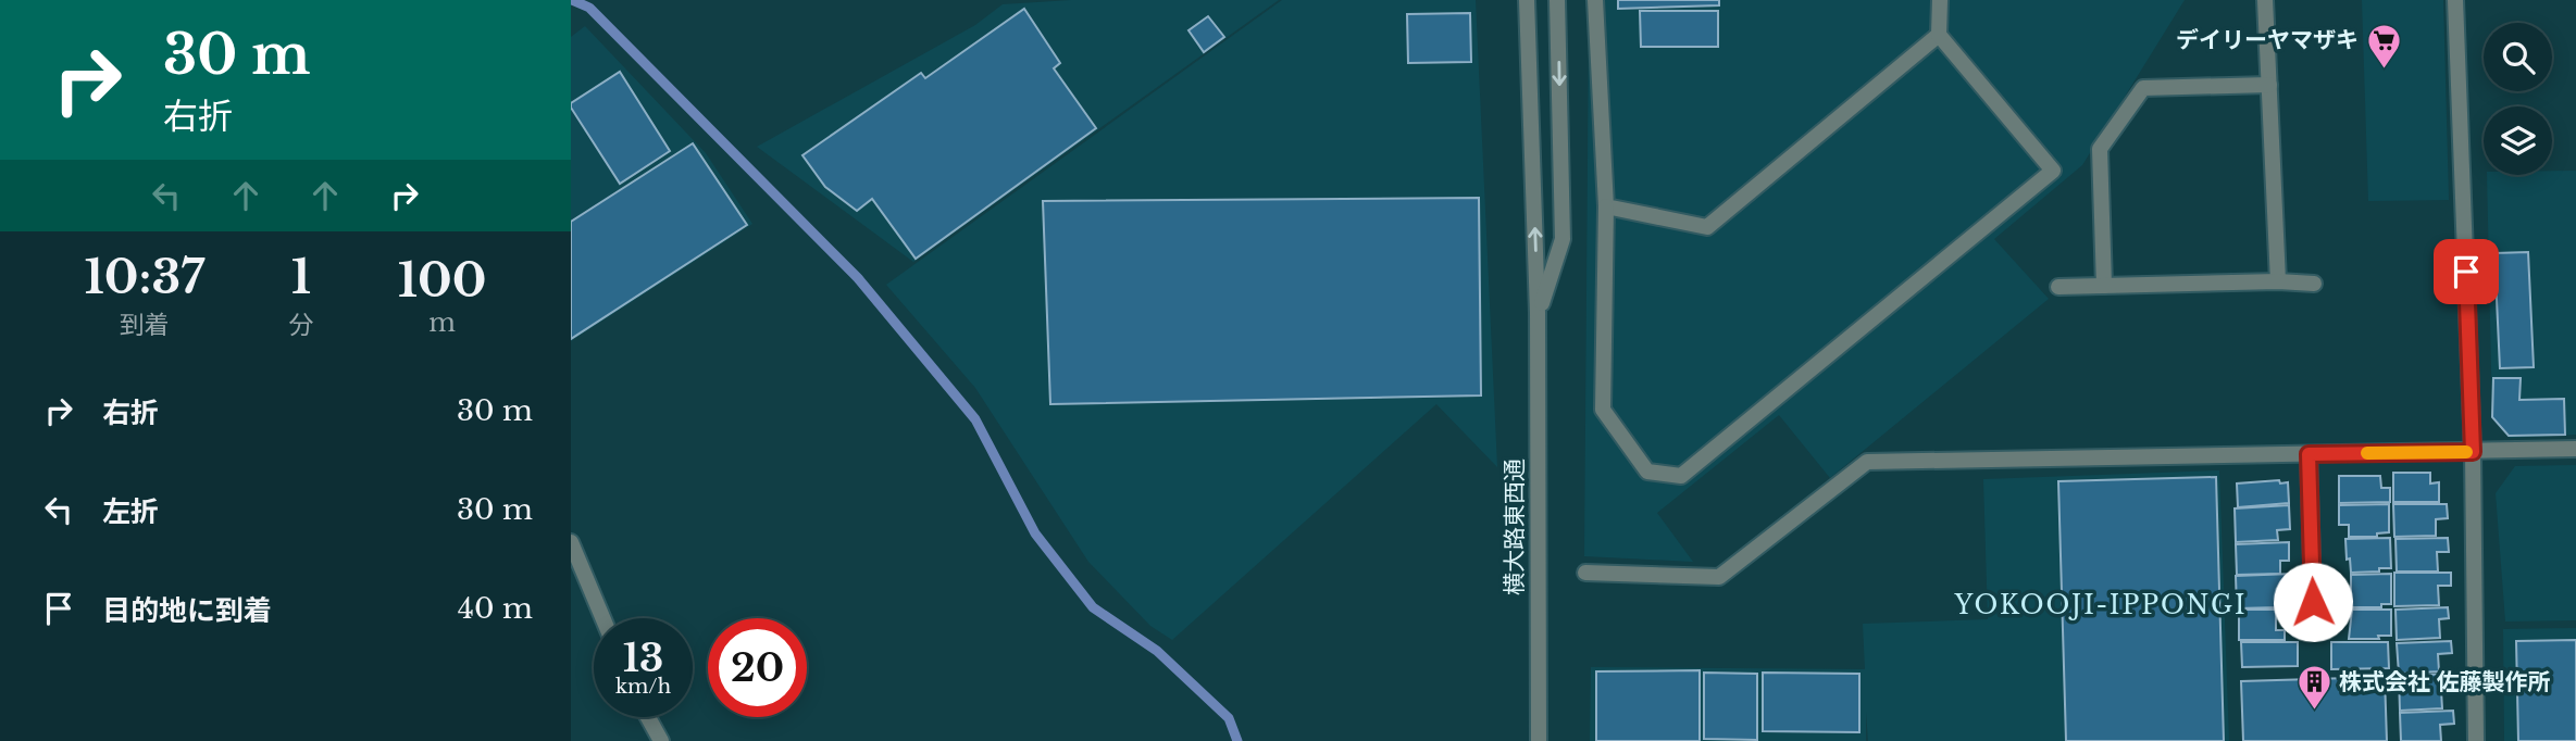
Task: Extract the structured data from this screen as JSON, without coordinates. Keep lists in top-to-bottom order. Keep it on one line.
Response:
{"streets":{"street":["横大路東西通"]},"districts":["YOKOOJI-IPPONGI"],"places":{"supermarket":["デイリーヤマザキ"],"building":["株式会社 佐藤製作所"]},"page":{"turn":["30 m","右折"],"eta":["10:37","到着","1","分","100","m"],"list":[{"name":"右折","value":"30 m"},{"name":"左折","value":"30 m"},{"name":"目的地に到着","value":"40 m"}],"speed":"13 km/h","limit":"20"}}
